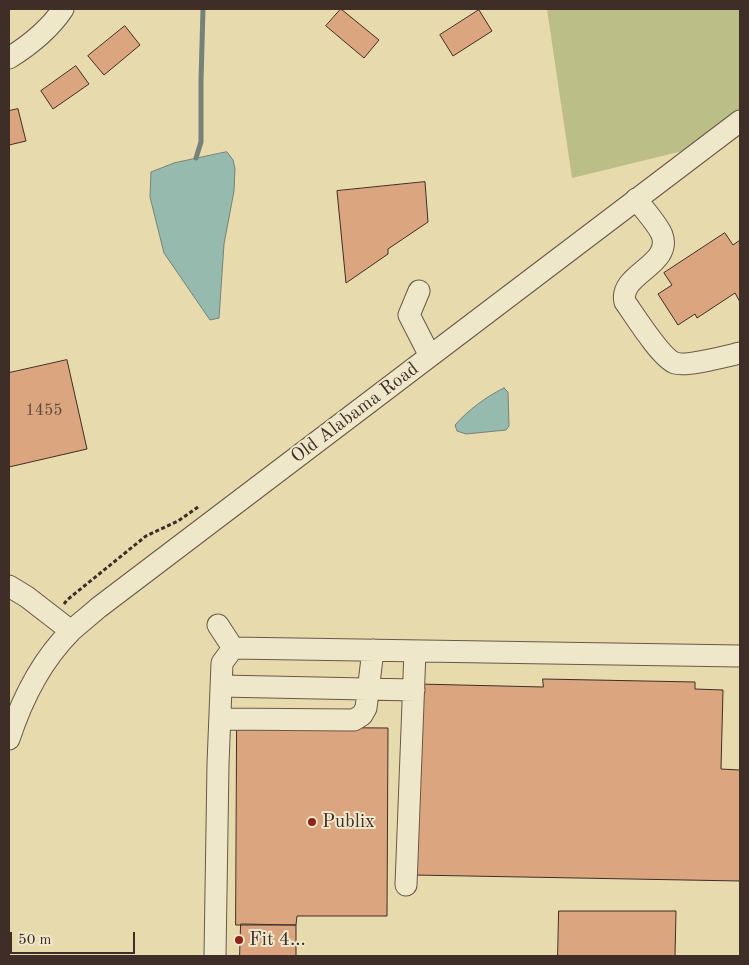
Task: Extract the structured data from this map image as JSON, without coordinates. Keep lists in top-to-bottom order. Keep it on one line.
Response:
{"streets":{"street":["Old Alabama Road"]},"places":["Publix","Fit 4..."],"house_numbers":["1455"],"scale_bar":"50 m"}
